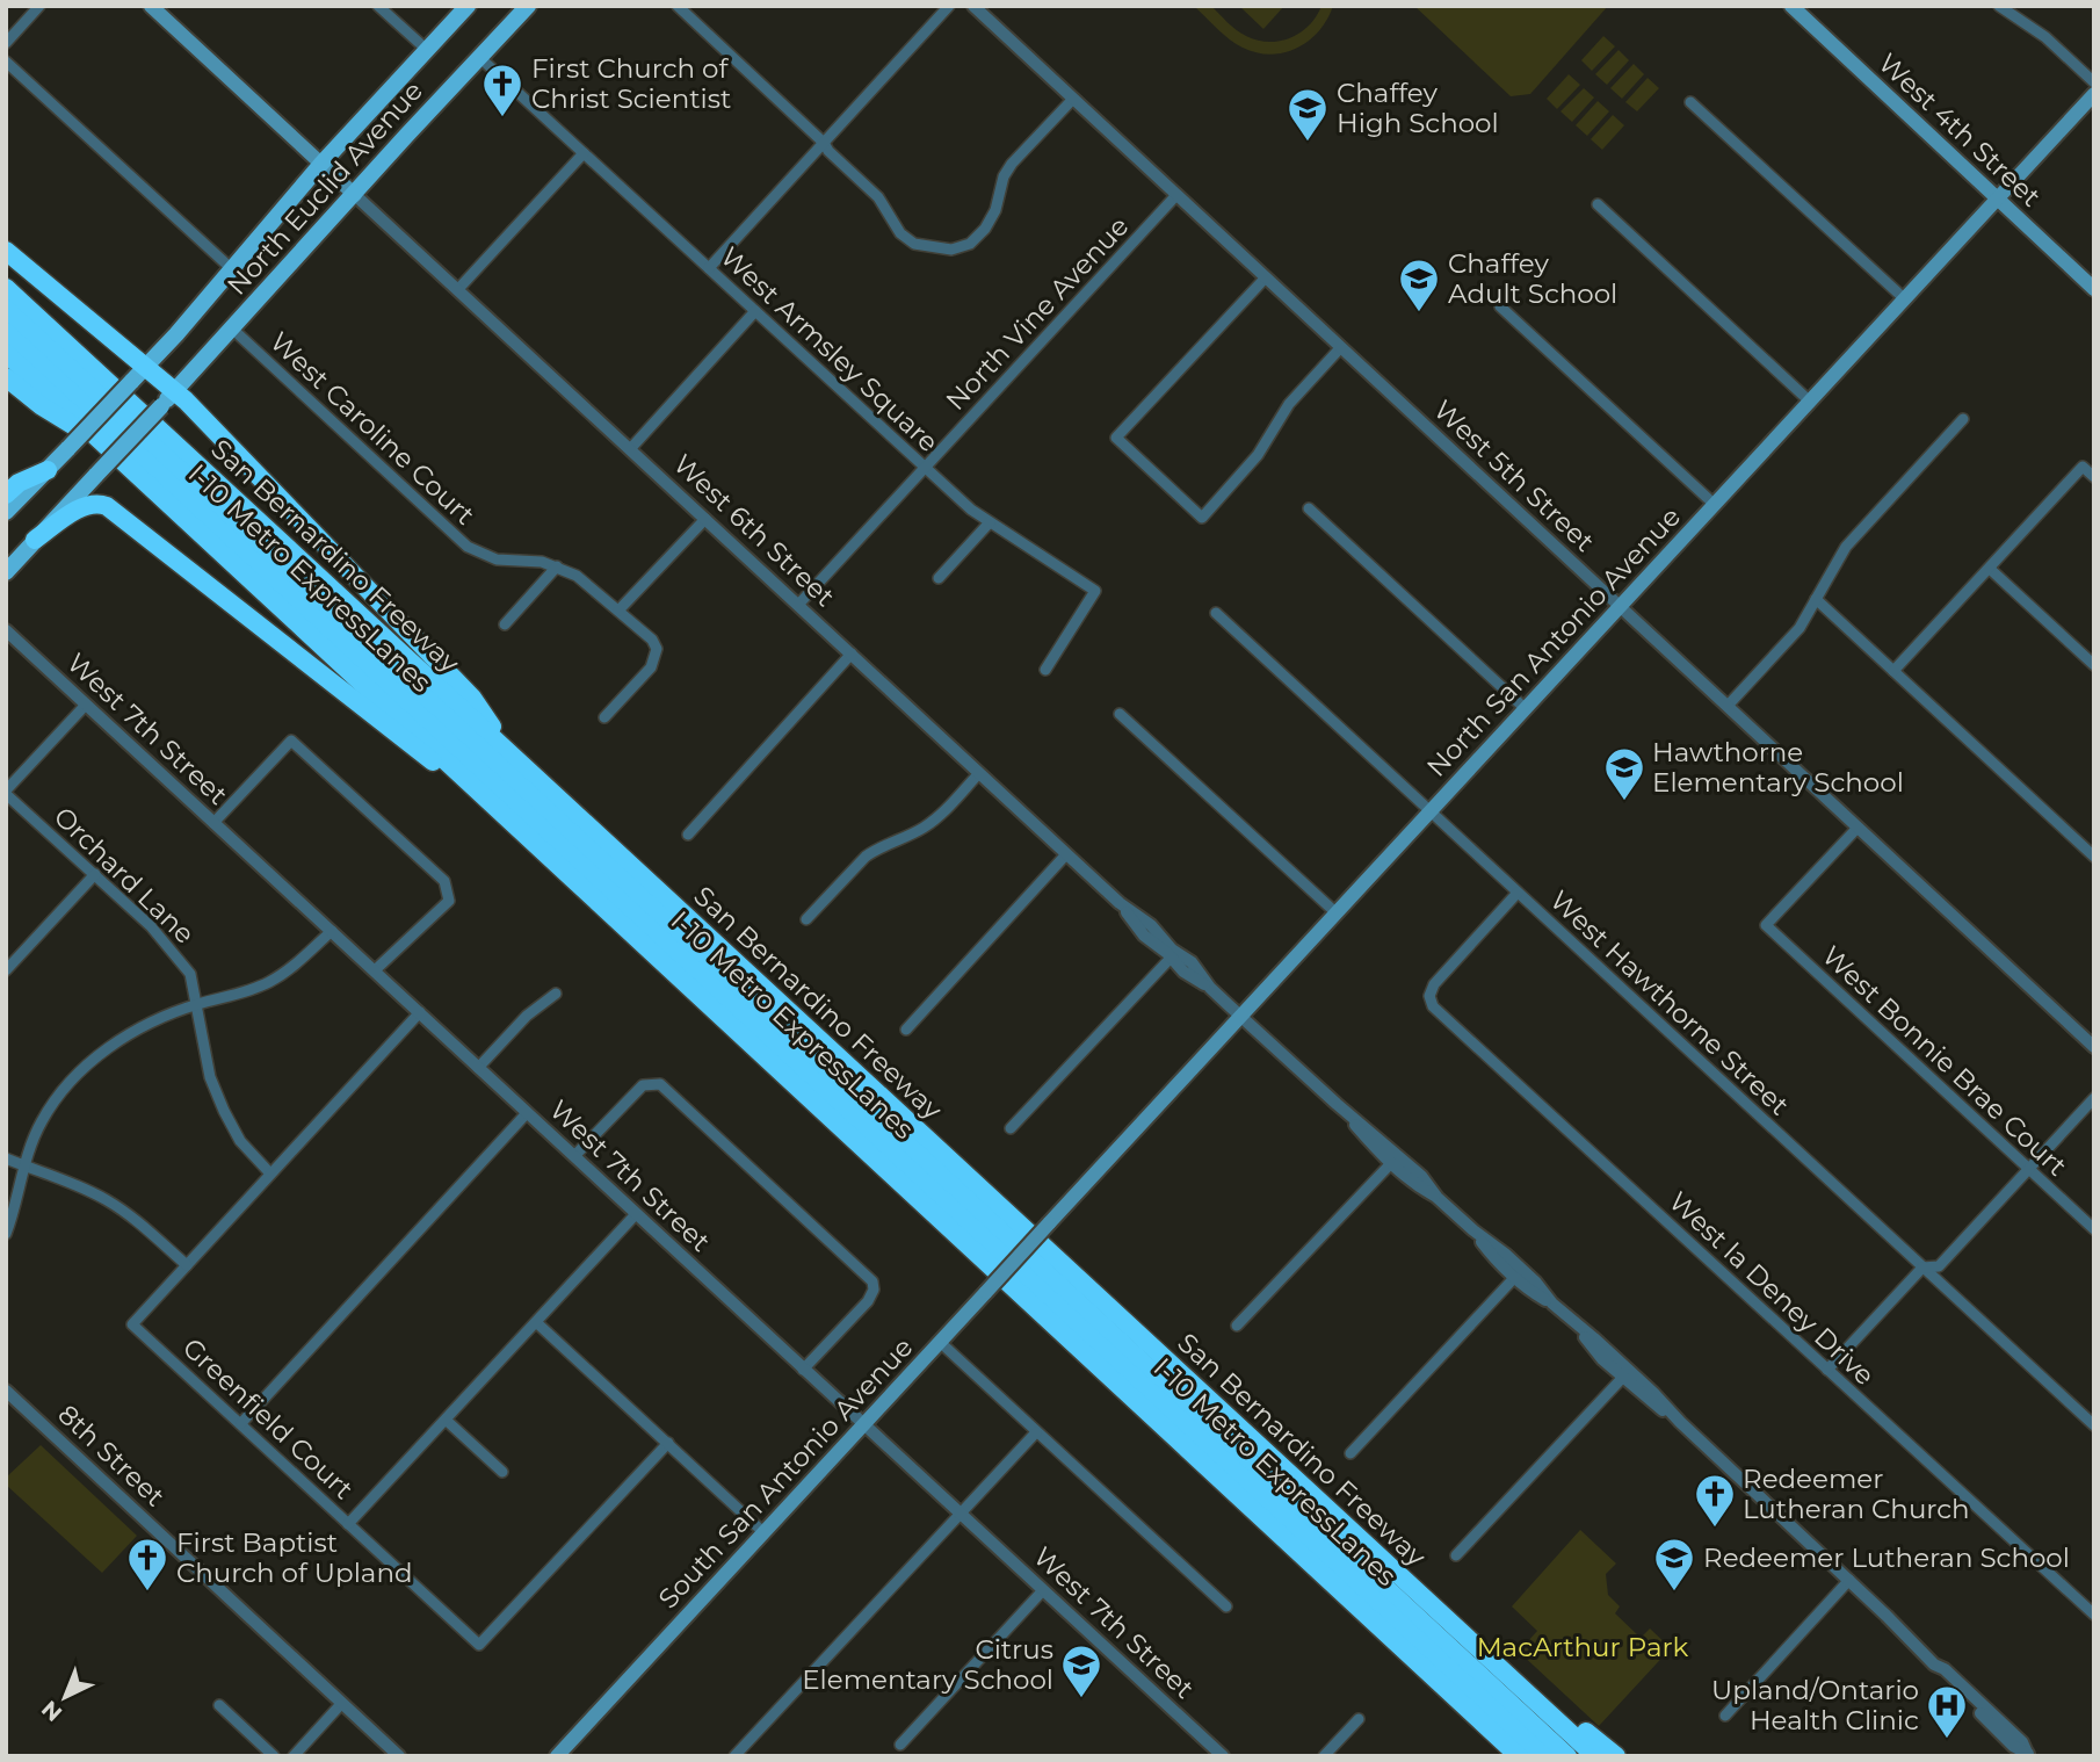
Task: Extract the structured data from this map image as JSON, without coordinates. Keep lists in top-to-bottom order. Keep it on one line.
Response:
{"streets":{"highway":["San Bernardino Freeway","I-10 Metro ExpressLanes"],"main road":["West 4th Street","North Euclid Avenue","North San Antonio Avenue","South San Antonio Avenue"],"street":["North Vine Avenue","West Armsley Square","West Caroline Court","West 5th Street","West 6th Street","West 7th Street","Orchard Lane","West Hawthorne Street","West Bonnie Brae Court","West la Deney Drive","Greenfield Court","8th Street"]},"crossings":[["West 4th Street","North San Antonio Avenue"],["North Euclid Avenue","West Armsley Square"],["North Euclid Avenue","West Caroline Court"],["North Euclid Avenue","West 6th Street"],["North Vine Avenue","West Armsley Square"],["North Vine Avenue","West 5th Street"],["North Vine Avenue","West 6th Street"],["West 5th Street","North San Antonio Avenue"],["West 5th Street","West Bonnie Brae Court"],["West 6th Street","North San Antonio Avenue"],["North San Antonio Avenue","West Hawthorne Street"],["North San Antonio Avenue","South San Antonio Avenue"],["West 7th Street","South San Antonio Avenue"],["West Hawthorne Street","West la Deney Drive"]],"parks":["MacArthur Park"],"places":{"church":["First Church of Christ Scientist","Redeemer Lutheran Church","First Baptist Church of Upland"],"school or university":["Chaffey High School","Chaffey Adult School","Hawthorne Elementary School","Redeemer Lutheran School","Citrus Elementary School"],"hospital":["Upland/Ontario Health Clinic"]},"north":"bottom left"}
